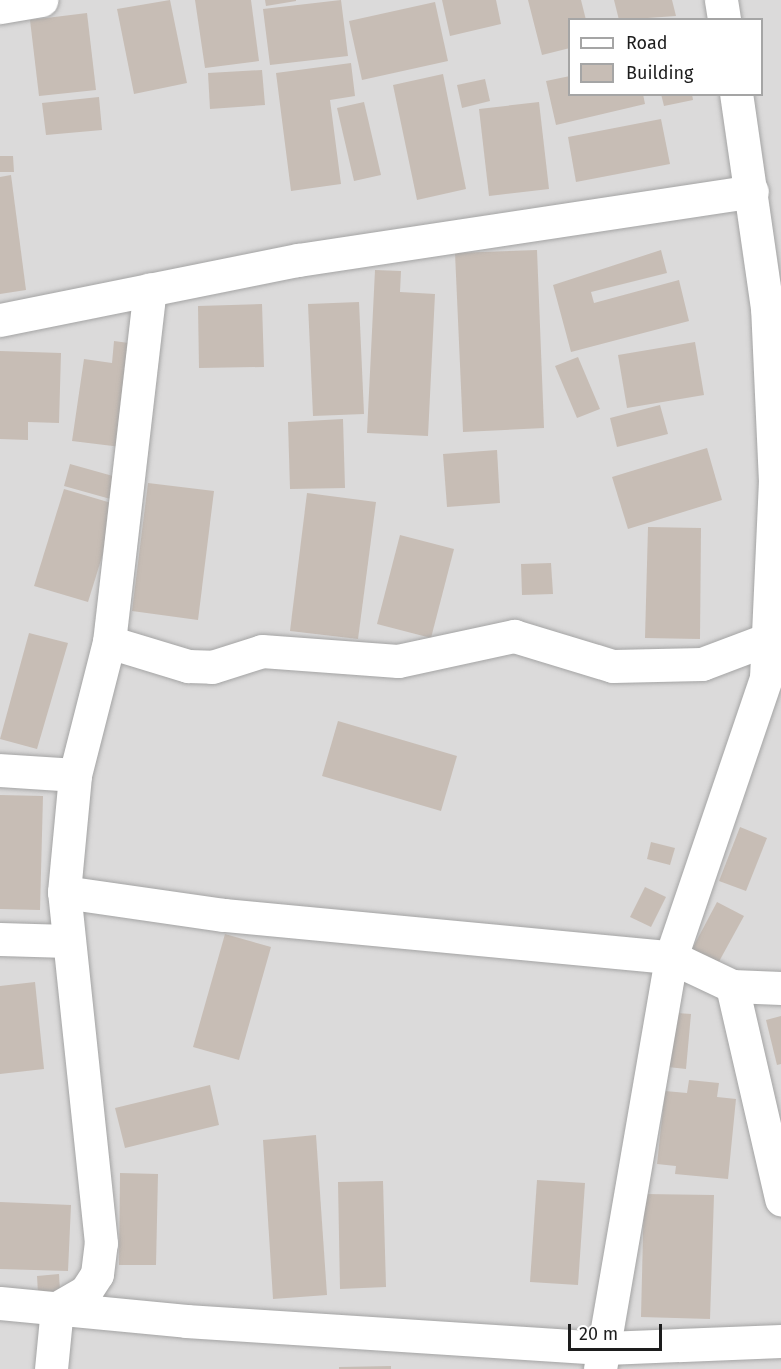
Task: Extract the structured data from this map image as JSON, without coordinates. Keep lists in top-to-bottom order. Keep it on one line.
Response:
{"legend":["Road","Building"],"scale_bar":"20 m"}
